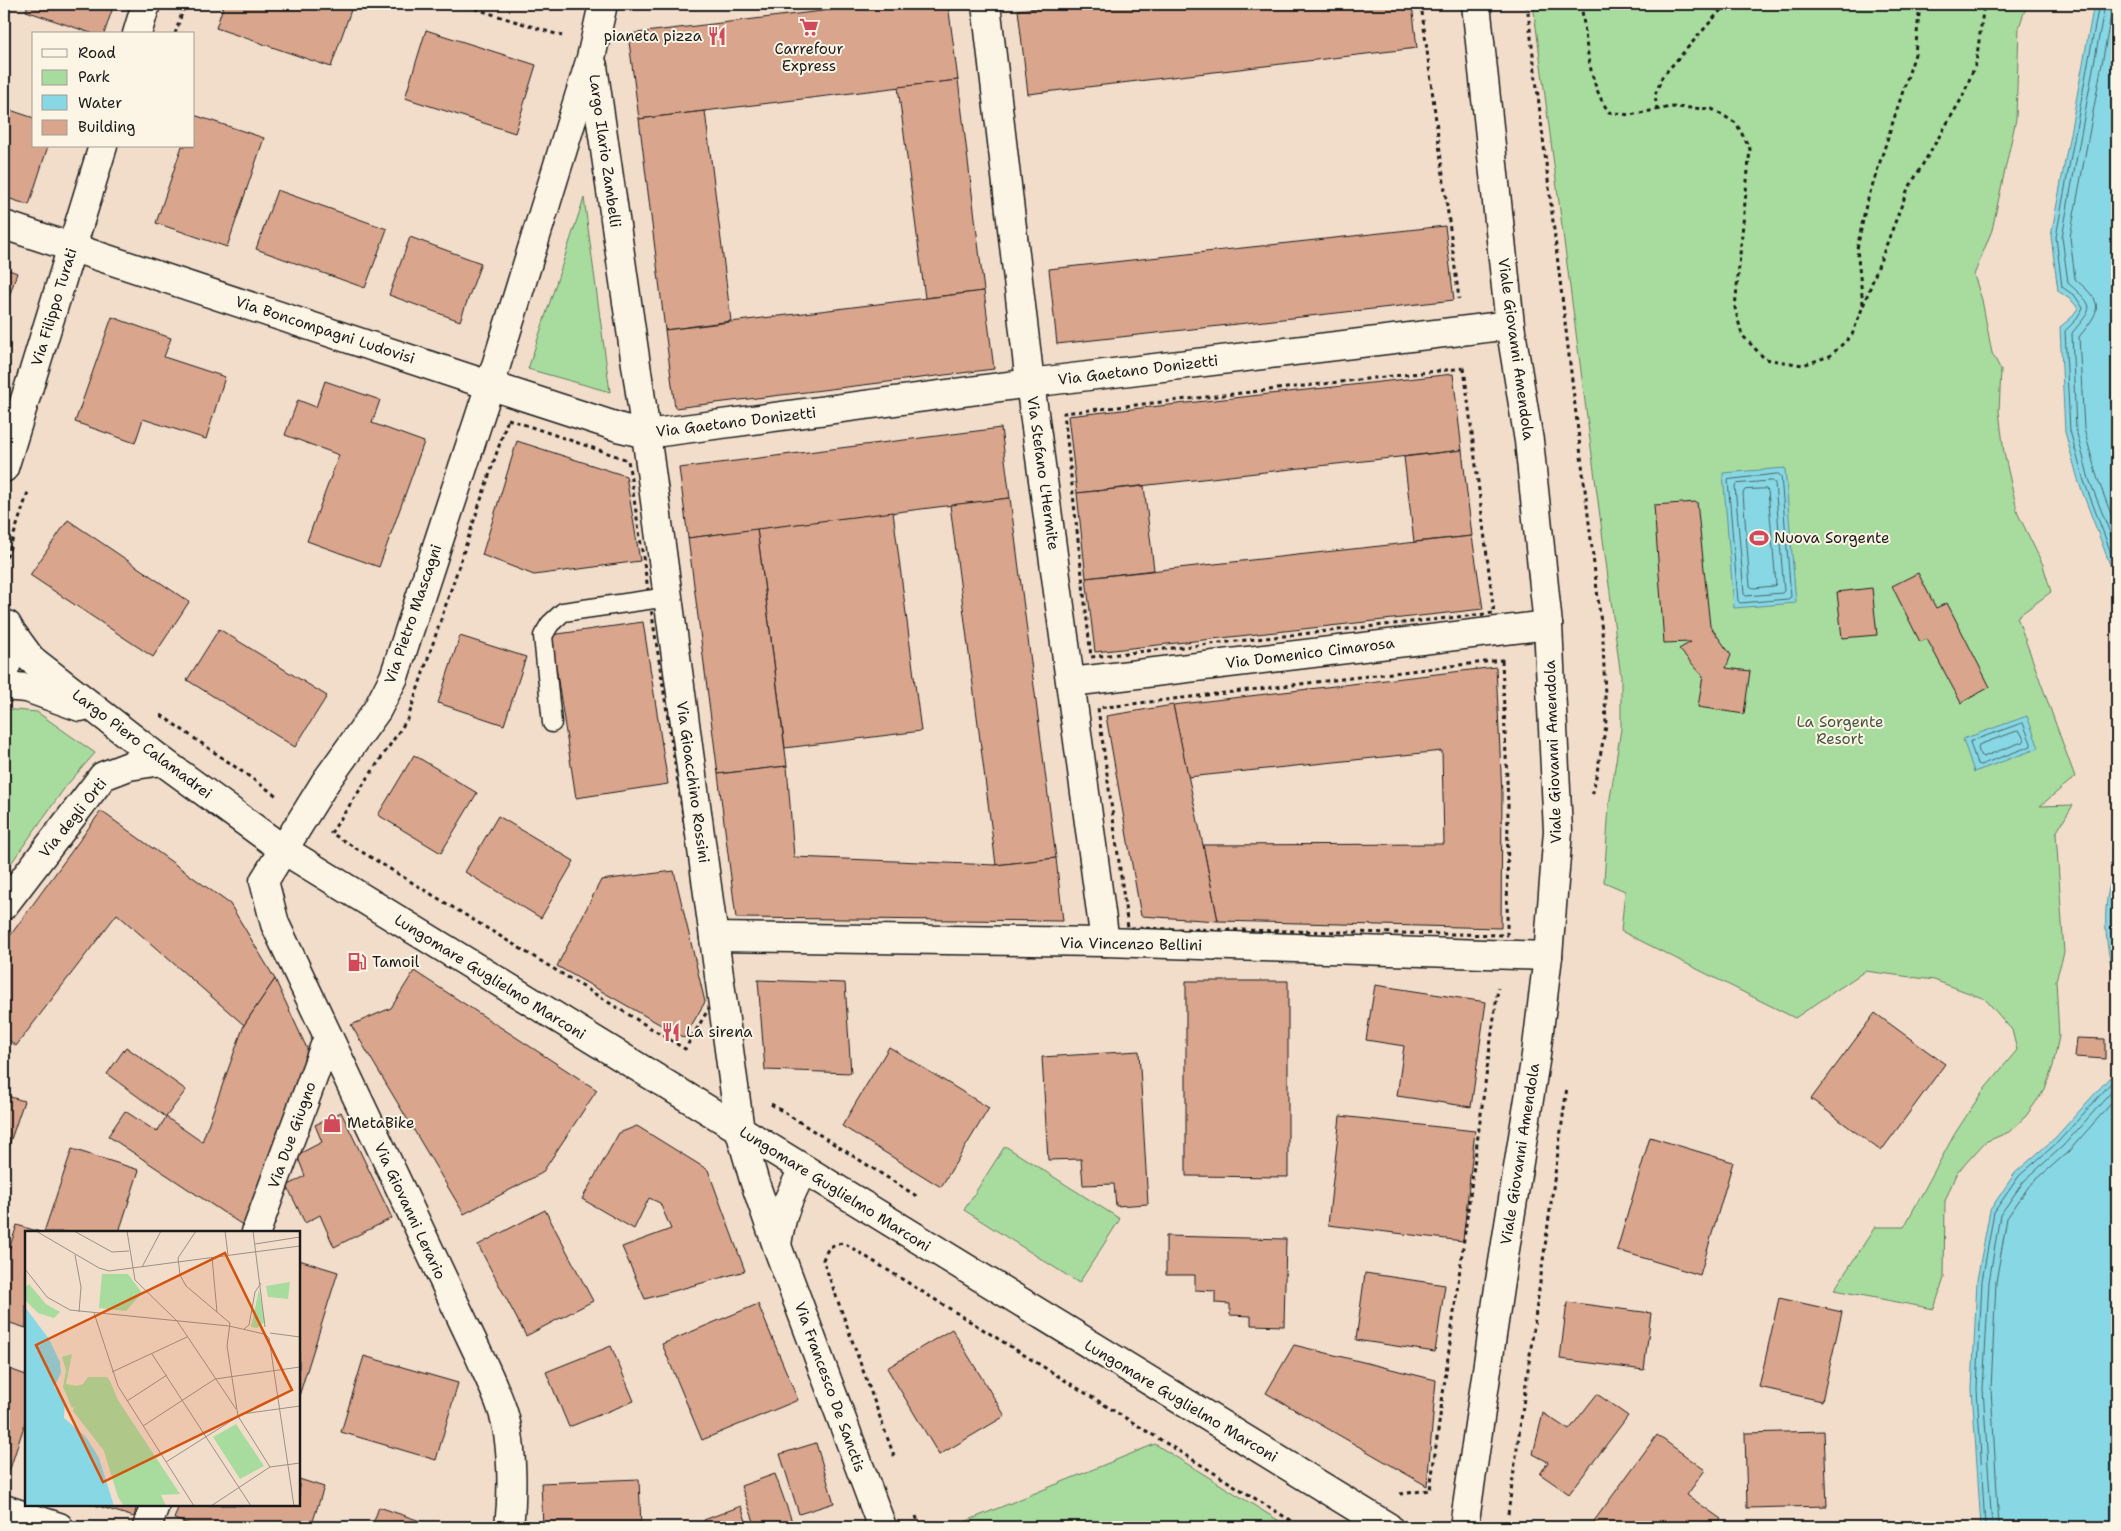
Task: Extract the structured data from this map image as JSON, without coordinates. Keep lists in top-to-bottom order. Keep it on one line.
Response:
{"streets":{"street":["Largo Ilario Zambelli","Via Filippo Turati","Via Boncompagni Ludovisi","Viale Giovanni Amendola","Via Gaetano Donizetti","Via Stefano L'Hermite","Via Pietro Mascagni","Via Domenico Cimarosa","Largo Piero Calamadrei","Via Gioacchino Rossini","Via degli Orti","Via Vincenzo Bellini","Lungomare Guglielmo Marconi","Via Due Giugno","Via Giovanni Lerario","Via Francesco De Sanctis"]},"crossings":[["Largo Ilario Zambelli","Via Boncompagni Ludovisi"],["Largo Ilario Zambelli","Via Gaetano Donizetti"],["Largo Ilario Zambelli","Via Pietro Mascagni"],["Largo Ilario Zambelli","Via Gioacchino Rossini"],["Via Filippo Turati","Via Boncompagni Ludovisi"],["Via Boncompagni Ludovisi","Via Gaetano Donizetti"],["Via Boncompagni Ludovisi","Via Pietro Mascagni"],["Via Boncompagni Ludovisi","Via Gioacchino Rossini"],["Viale Giovanni Amendola","Via Gaetano Donizetti"],["Viale Giovanni Amendola","Via Domenico Cimarosa"],["Viale Giovanni Amendola","Via Vincenzo Bellini"],["Via Gaetano Donizetti","Via Stefano L'Hermite"],["Via Gaetano Donizetti","Via Gioacchino Rossini"],["Via Stefano L'Hermite","Via Domenico Cimarosa"],["Via Stefano L'Hermite","Via Vincenzo Bellini"],["Via Pietro Mascagni","Largo Piero Calamadrei"],["Via Pietro Mascagni","Lungomare Guglielmo Marconi"],["Via Pietro Mascagni","Via Giovanni Lerario"],["Largo Piero Calamadrei","Via degli Orti"],["Largo Piero Calamadrei","Lungomare Guglielmo Marconi"],["Largo Piero Calamadrei","Via Giovanni Lerario"],["Via Gioacchino Rossini","Via Vincenzo Bellini"],["Via Gioacchino Rossini","Lungomare Guglielmo Marconi"],["Via Gioacchino Rossini","Via Francesco De Sanctis"],["Lungomare Guglielmo Marconi","Via Giovanni Lerario"],["Lungomare Guglielmo Marconi","Via Francesco De Sanctis"],["Via Due Giugno","Via Giovanni Lerario"]],"parks":["La Sorgente Resort"],"places":{"supermarket":["Carrefour Express"],"restaurant":["pianeta pizza","La sirena"],"sports":["Nuova Sorgente"],"fuel station":["Tamoil"],"shop":["MetaBike"]},"legend":["Road","Park","Water","Building"]}
